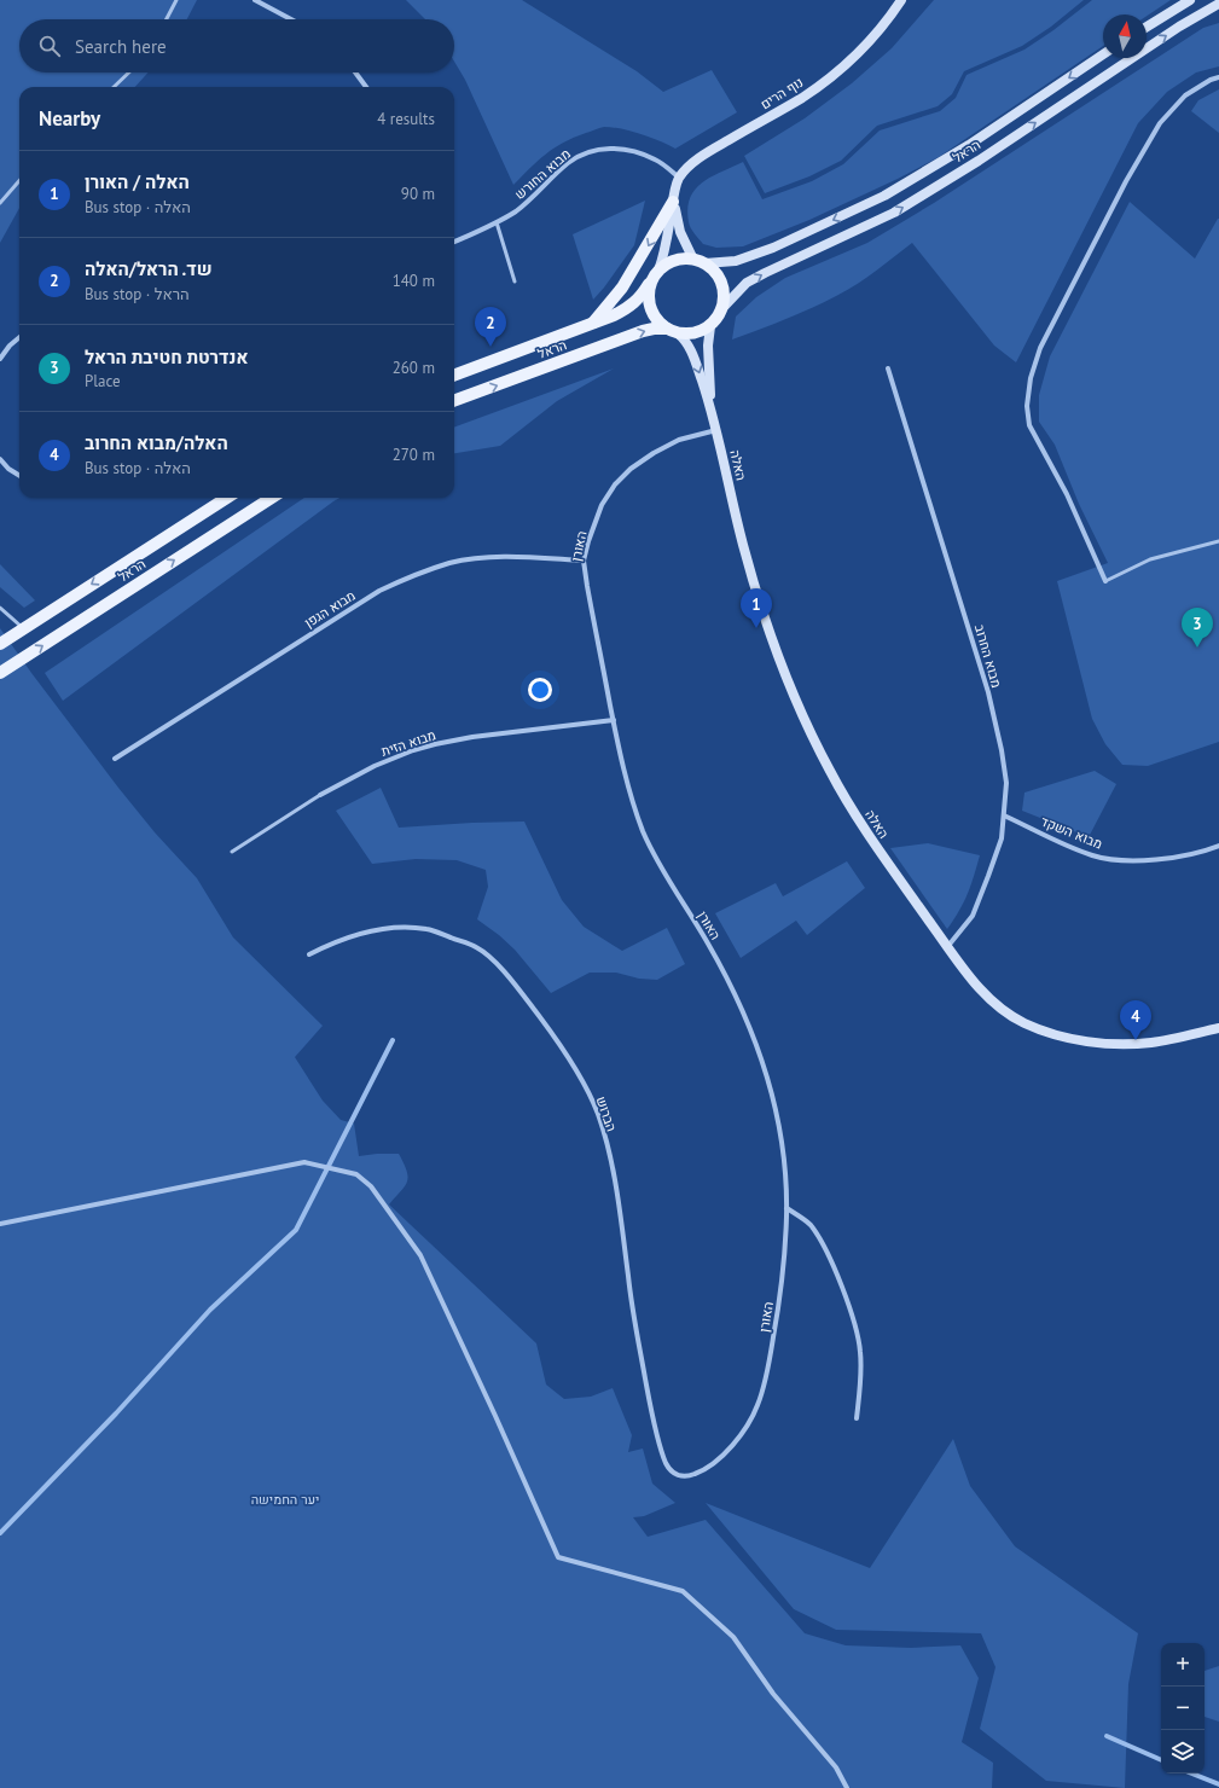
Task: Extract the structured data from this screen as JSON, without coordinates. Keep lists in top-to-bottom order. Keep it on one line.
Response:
{"streets":{"main road":["הראל"],"street":["נוף הרים","מבוא החורש","האלה","האורן","מבוא הגפן","מבוא החרוב","מבוא הזית","מבוא השקד","הברוש"]},"crossings":[["נוף הרים","הראל"],["נוף הרים","מבוא החורש"],["נוף הרים","האלה"],["הראל","האלה"],["האלה","האורן"],["האלה","מבוא החרוב"],["האורן","מבוא הגפן"],["האורן","מבוא הזית"],["האורן","הברוש"],["מבוא החרוב","מבוא השקד"]],"parks":["יער החמישה"],"north":"top","page":{"search":"Search here","heading":["Nearby","4 results"],"list":[{"mark":"1","name":"האלה / האורן","note":"Bus stop · האלה","value":"90 m"},{"mark":"2","name":"שד. הראל/האלה","note":"Bus stop · הראל","value":"140 m"},{"mark":"3","name":"אנדרטת חטיבת הראל","note":"Place","value":"260 m"},{"mark":"4","name":"האלה/מבוא החרוב","note":"Bus stop · האלה","value":"270 m"}],"pins":["2","1","3","4"],"map_buttons":["+","−"]}}
